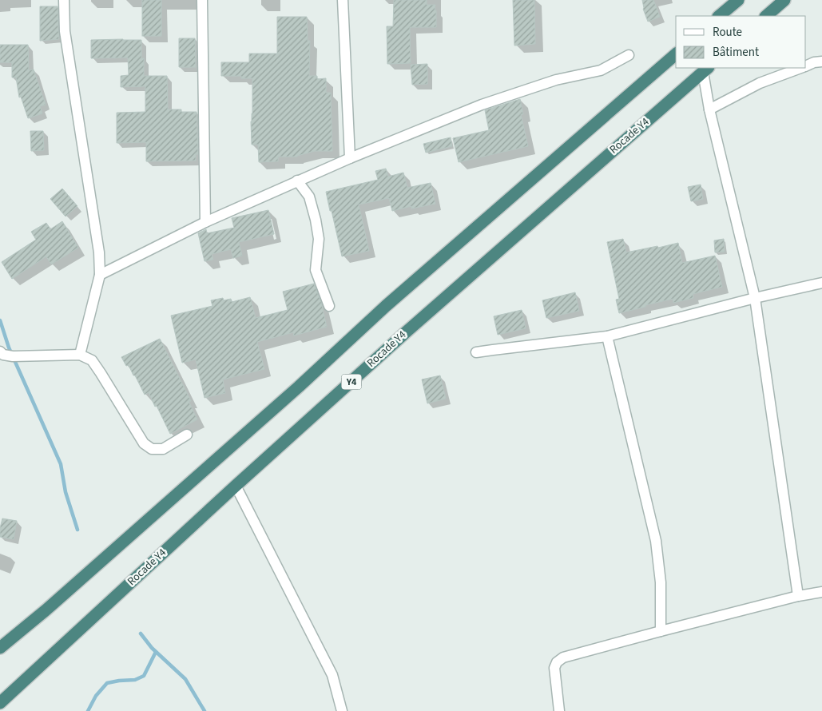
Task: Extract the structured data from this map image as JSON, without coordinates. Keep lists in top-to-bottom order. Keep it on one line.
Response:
{"streets":{"highway":["Rocade Y4","Y4"]},"legend":["Route","Bâtiment"]}
